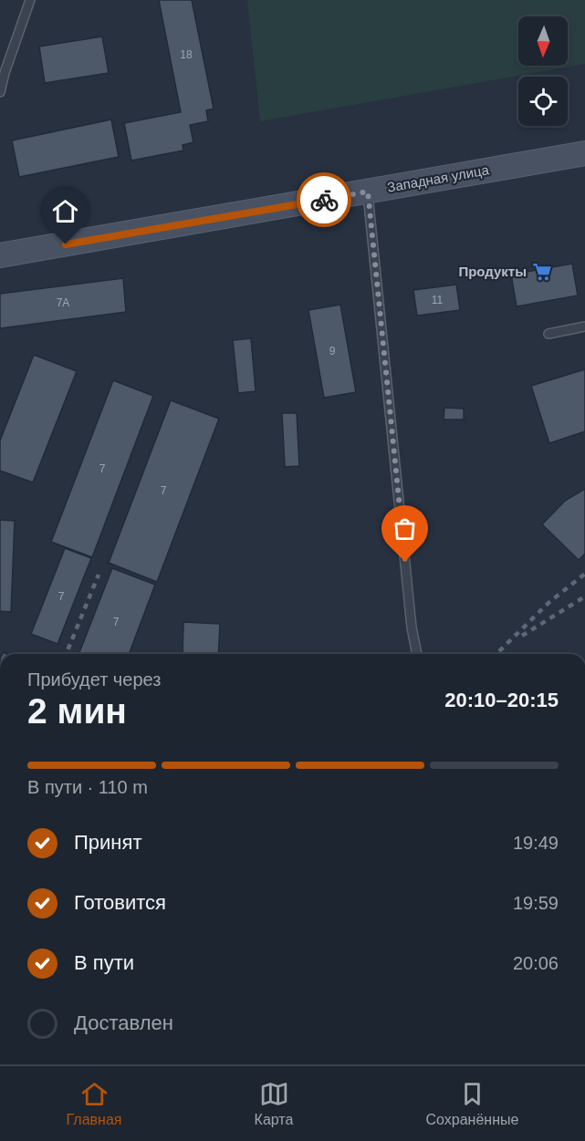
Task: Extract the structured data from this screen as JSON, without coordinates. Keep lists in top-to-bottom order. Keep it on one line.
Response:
{"streets":{"main road":["Западная улица"]},"places":{"supermarket":["Продукты"]},"house_numbers":["18","11","7А","9","7","7","7","7"],"north":"bottom","page":{"heading":["2 мин","Прибудет через","20:10–20:15"],"bar":"В пути · 110 m","list":[["Принят","19:49"],["Готовится","19:59"],["В пути","20:06"],"Доставлен"],"tabs":["Главная","Карта","Сохранённые"]}}
